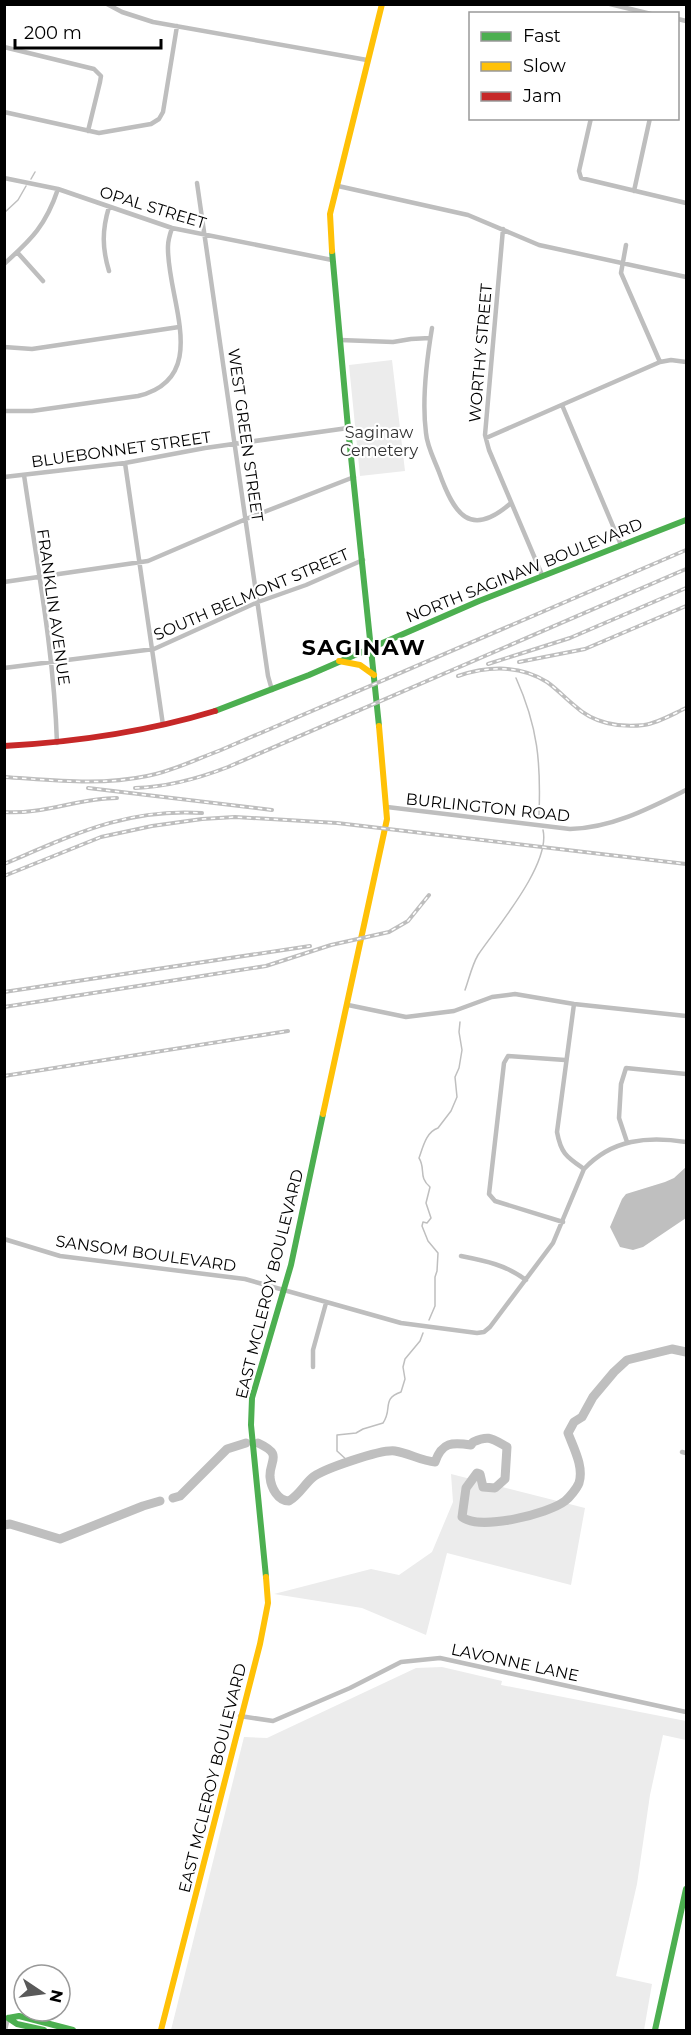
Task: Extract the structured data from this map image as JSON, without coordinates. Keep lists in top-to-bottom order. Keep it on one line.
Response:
{"streets":{"main road":["NORTH SAGINAW BOULEVARD","EAST MCLEROY BOULEVARD"],"street":["OPAL STREET","WORTHY STREET","WEST GREEN STREET","BLUEBONNET STREET","SOUTH BELMONT STREET","FRANKLIN AVENUE","BURLINGTON ROAD","SANSOM BOULEVARD","LAVONNE LANE"]},"crossings":[["OPAL STREET","WEST GREEN STREET"],["OPAL STREET","EAST MCLEROY BOULEVARD"],["WORTHY STREET","NORTH SAGINAW BOULEVARD"],["WEST GREEN STREET","BLUEBONNET STREET"],["WEST GREEN STREET","NORTH SAGINAW BOULEVARD"],["WEST GREEN STREET","SOUTH BELMONT STREET"],["BLUEBONNET STREET","FRANKLIN AVENUE"],["BLUEBONNET STREET","EAST MCLEROY BOULEVARD"],["NORTH SAGINAW BOULEVARD","FRANKLIN AVENUE"],["NORTH SAGINAW BOULEVARD","EAST MCLEROY BOULEVARD"],["SOUTH BELMONT STREET","FRANKLIN AVENUE"],["SOUTH BELMONT STREET","EAST MCLEROY BOULEVARD"],["BURLINGTON ROAD","EAST MCLEROY BOULEVARD"],["SANSOM BOULEVARD","EAST MCLEROY BOULEVARD"],["EAST MCLEROY BOULEVARD","LAVONNE LANE"]],"districts":["SAGINAW"],"parks":["Saginaw Cemetery"],"legend":["Fast","Slow","Jam"],"scale_bar":"200 m","north":"right"}
